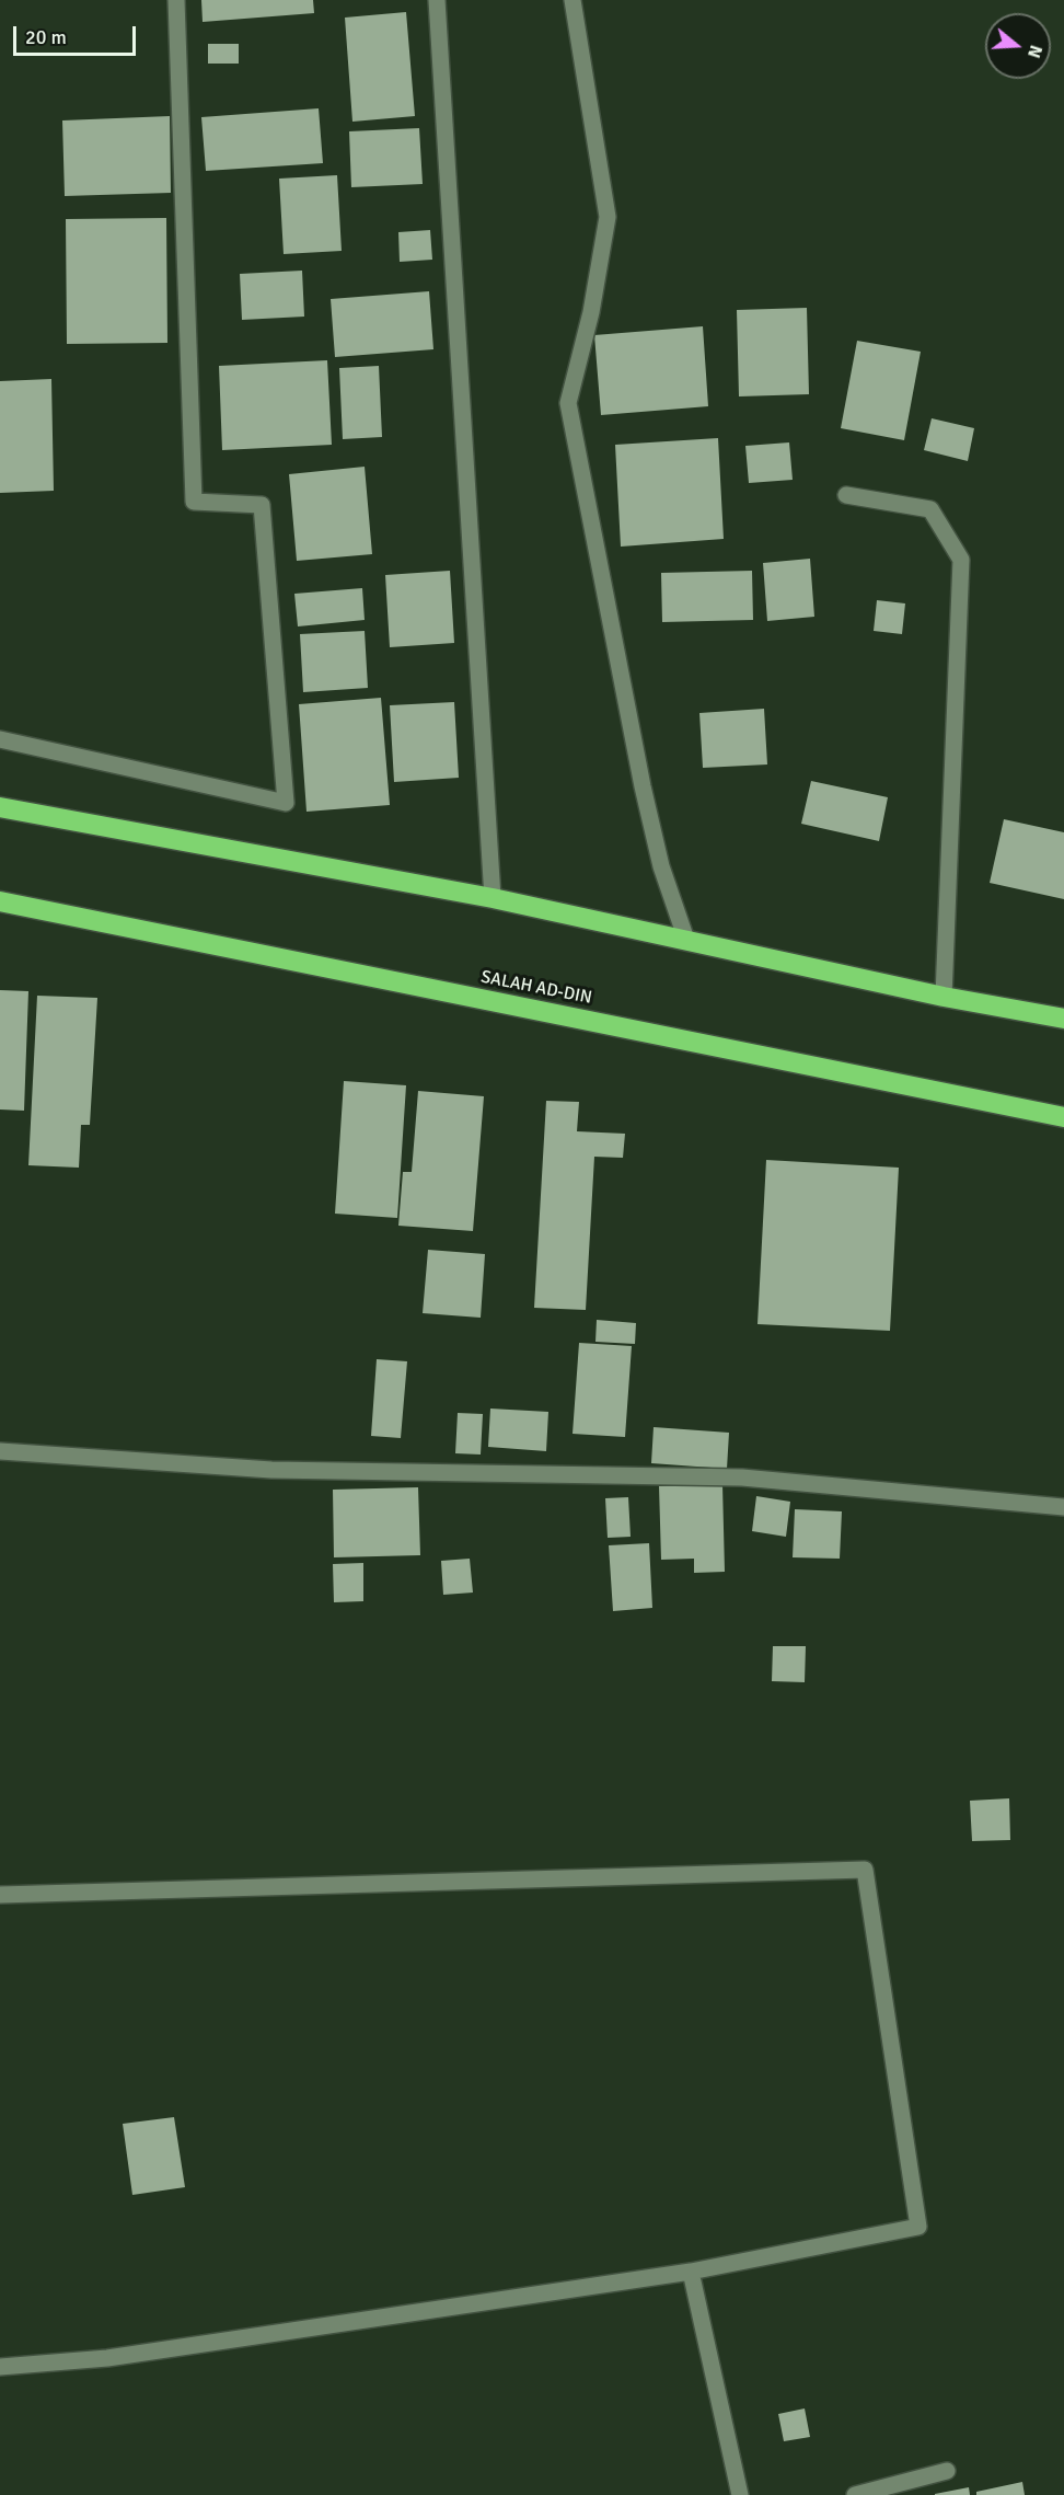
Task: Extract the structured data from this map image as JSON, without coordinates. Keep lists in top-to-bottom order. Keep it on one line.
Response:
{"streets":{"highway":["SALAH AD-DIN"]},"scale_bar":"20 m","north":"right"}
